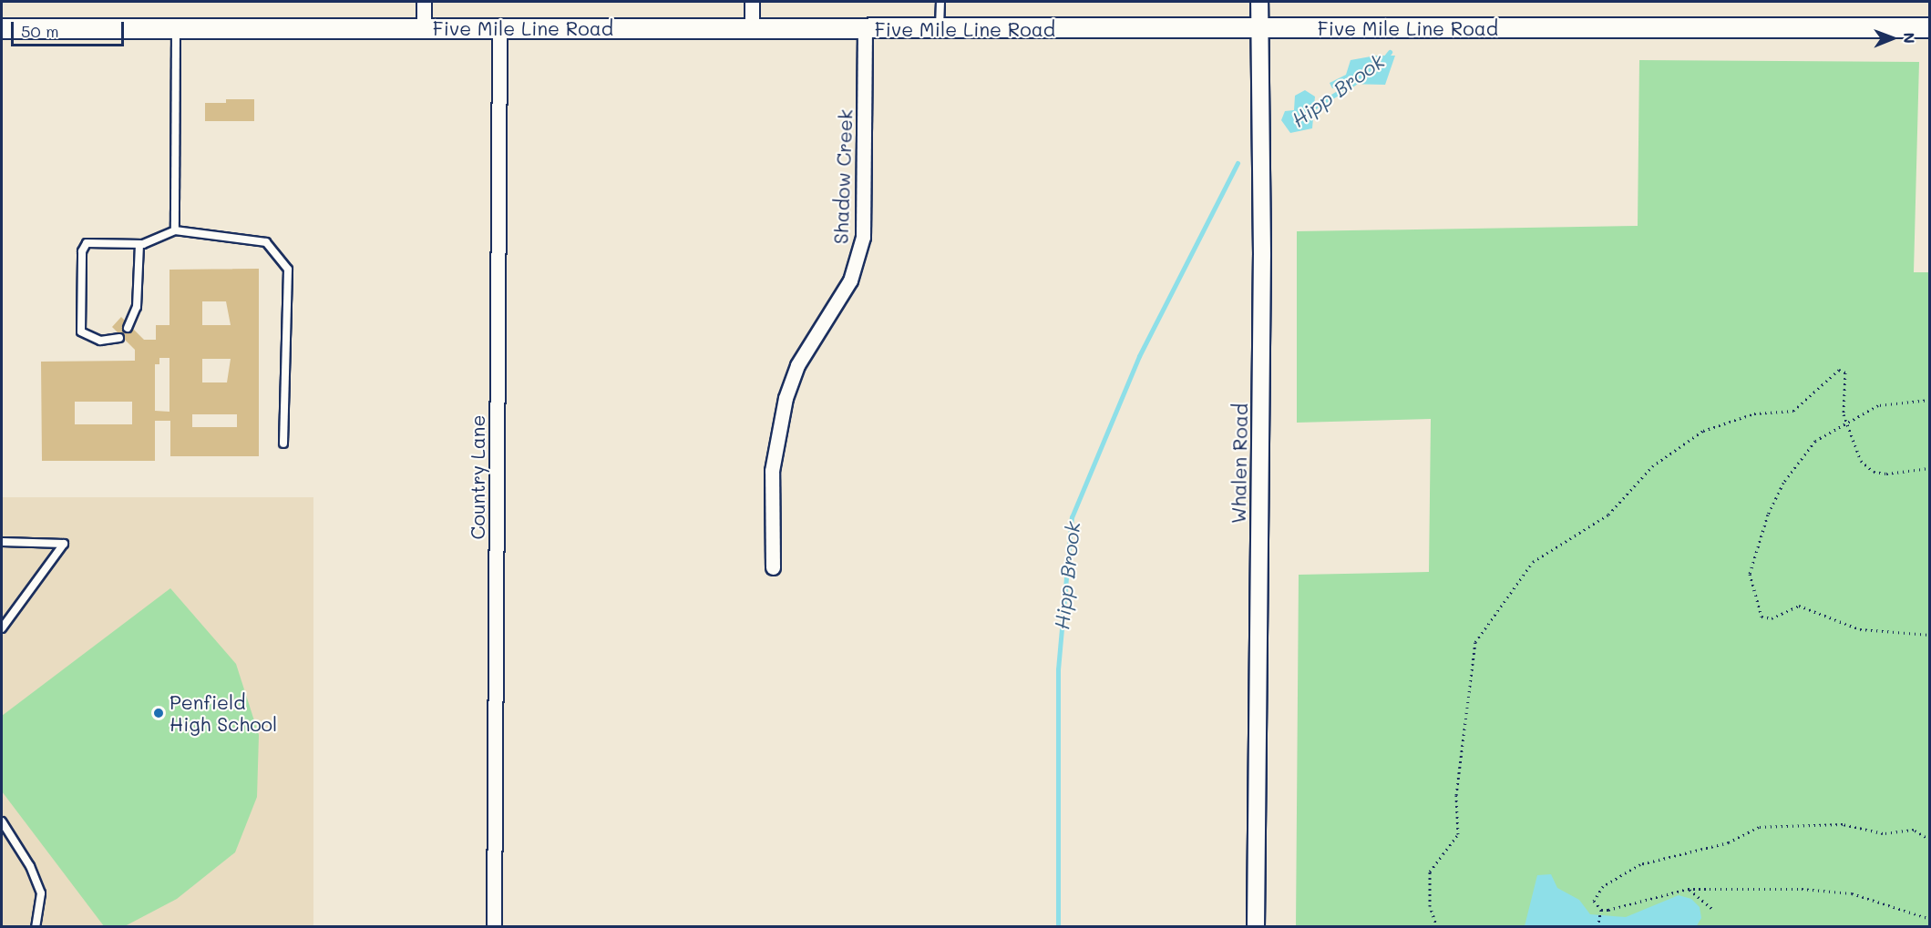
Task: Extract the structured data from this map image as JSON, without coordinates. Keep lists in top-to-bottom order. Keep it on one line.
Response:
{"streets":{"main road":["Five Mile Line Road"],"street":["Shadow Creek","Whalen Road","Country Lane"]},"crossings":[["Five Mile Line Road","Shadow Creek"],["Five Mile Line Road","Whalen Road"],["Five Mile Line Road","Country Lane"]],"water":["Hipp Brook"],"places":["Penfield High School"],"scale_bar":"50 m","north":"right"}
